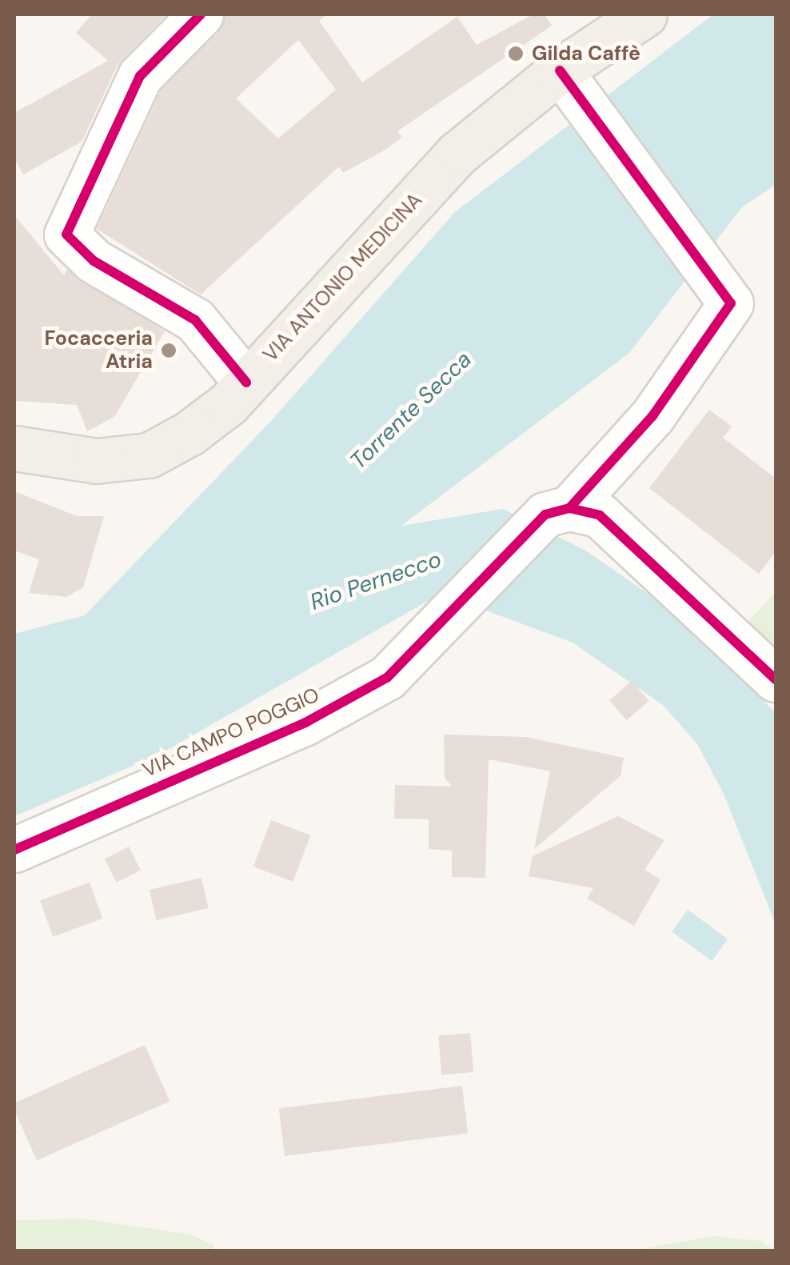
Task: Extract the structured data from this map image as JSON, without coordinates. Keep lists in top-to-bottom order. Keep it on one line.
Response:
{"streets":{"main road":["VIA ANTONIO MEDICINA"],"street":["VIA CAMPO POGGIO"]},"crossings":[["VIA ANTONIO MEDICINA","VIA CAMPO POGGIO"]],"water":["Torrente Secca","Rio Pernecco"],"places":["Gilda Caffè","Focacceria Atria"]}
